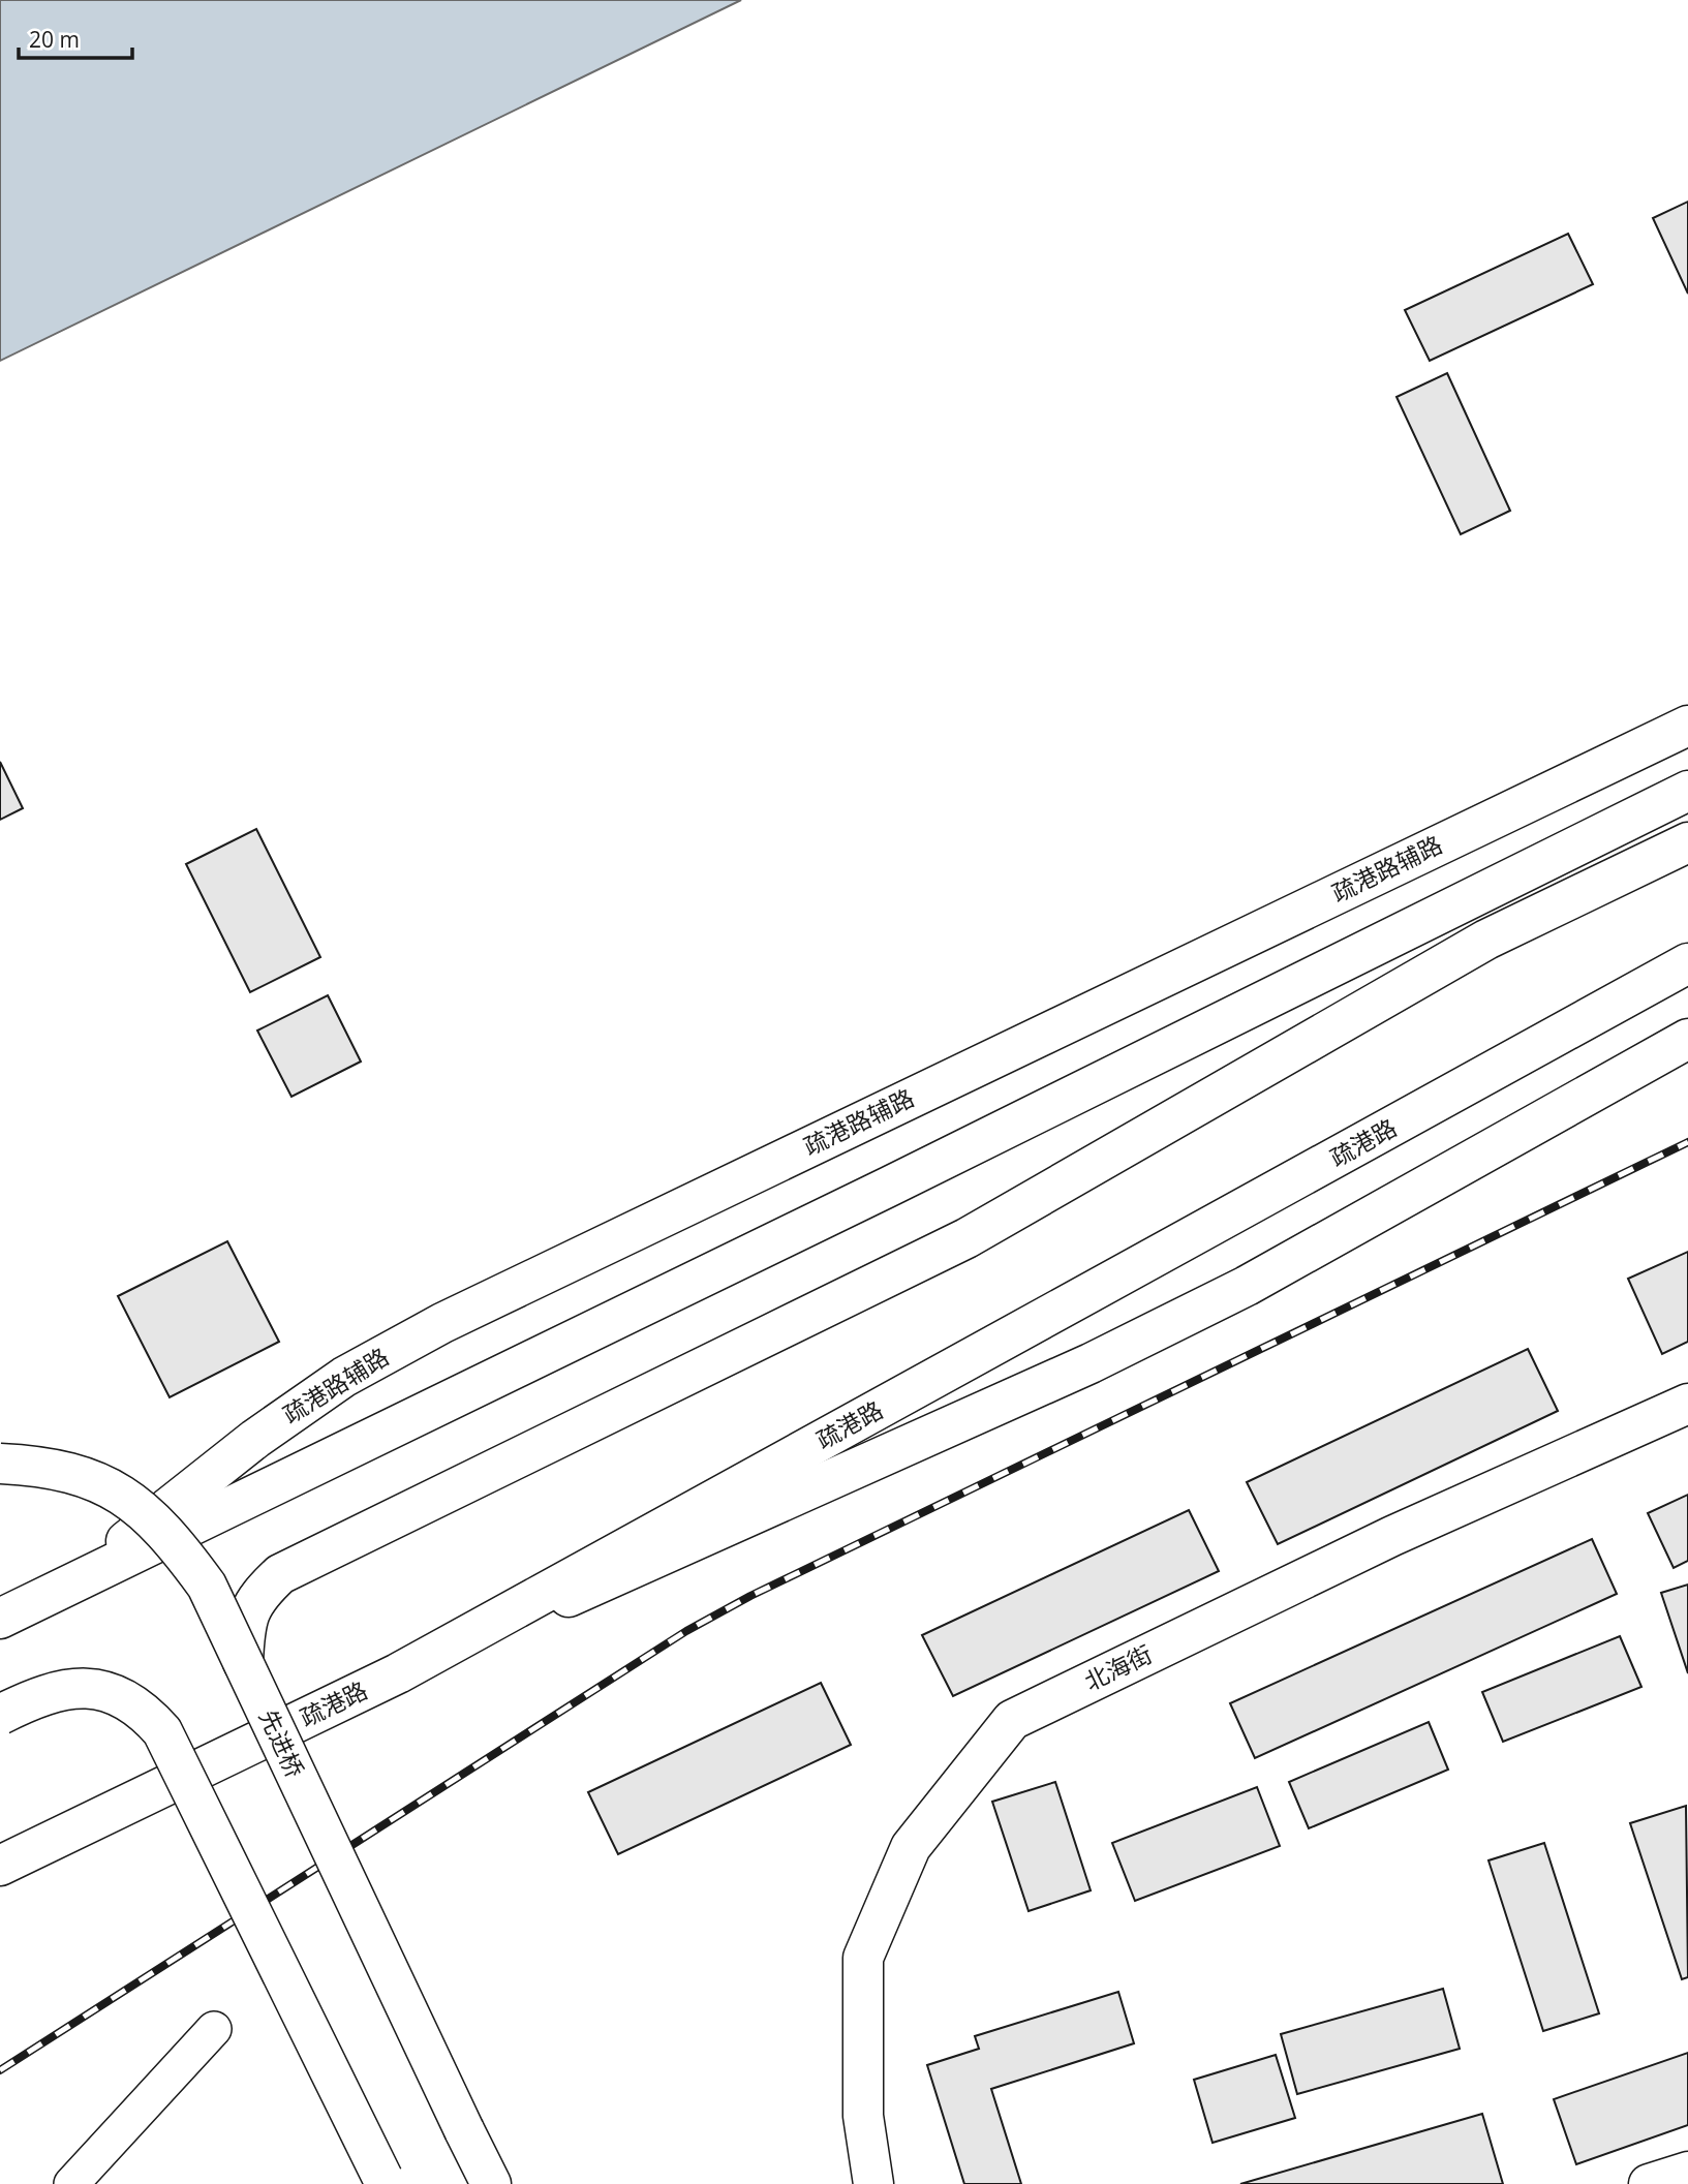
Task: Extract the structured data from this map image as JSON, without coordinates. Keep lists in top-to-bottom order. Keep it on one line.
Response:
{"streets":{"main road":["疏港路辅路","疏港路","北海街","先进桥"]},"scale_bar":"20 m"}
